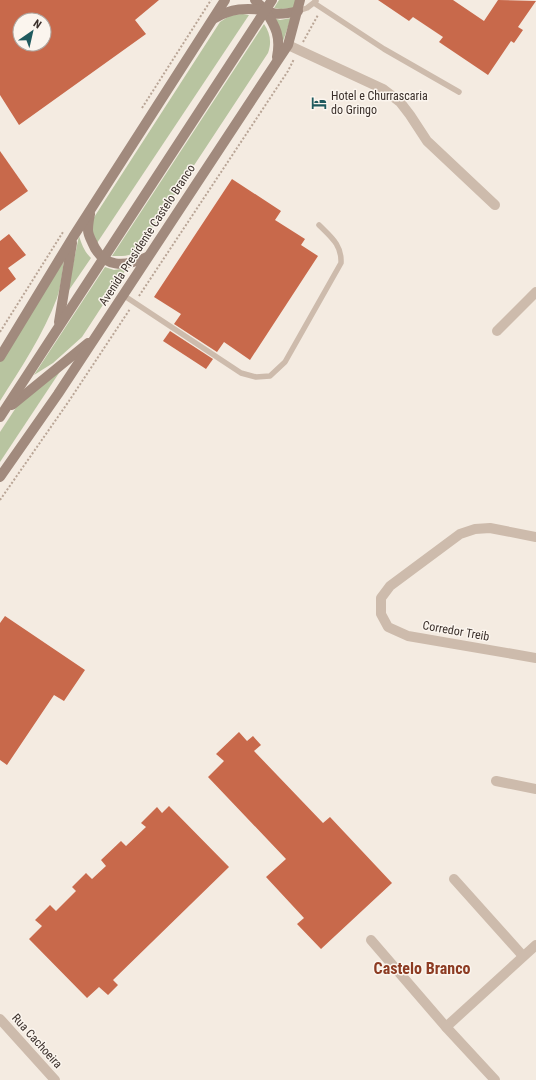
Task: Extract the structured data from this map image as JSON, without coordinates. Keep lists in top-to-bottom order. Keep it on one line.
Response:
{"streets":{"main road":["Avenida Presidente Castelo Branco"],"street":["Corredor Treib","Rua Cachoeira"]},"districts":["Castelo Branco"],"places":{"hotel":["Hotel e Churrascaria do Gringo"]},"north":"top right"}
